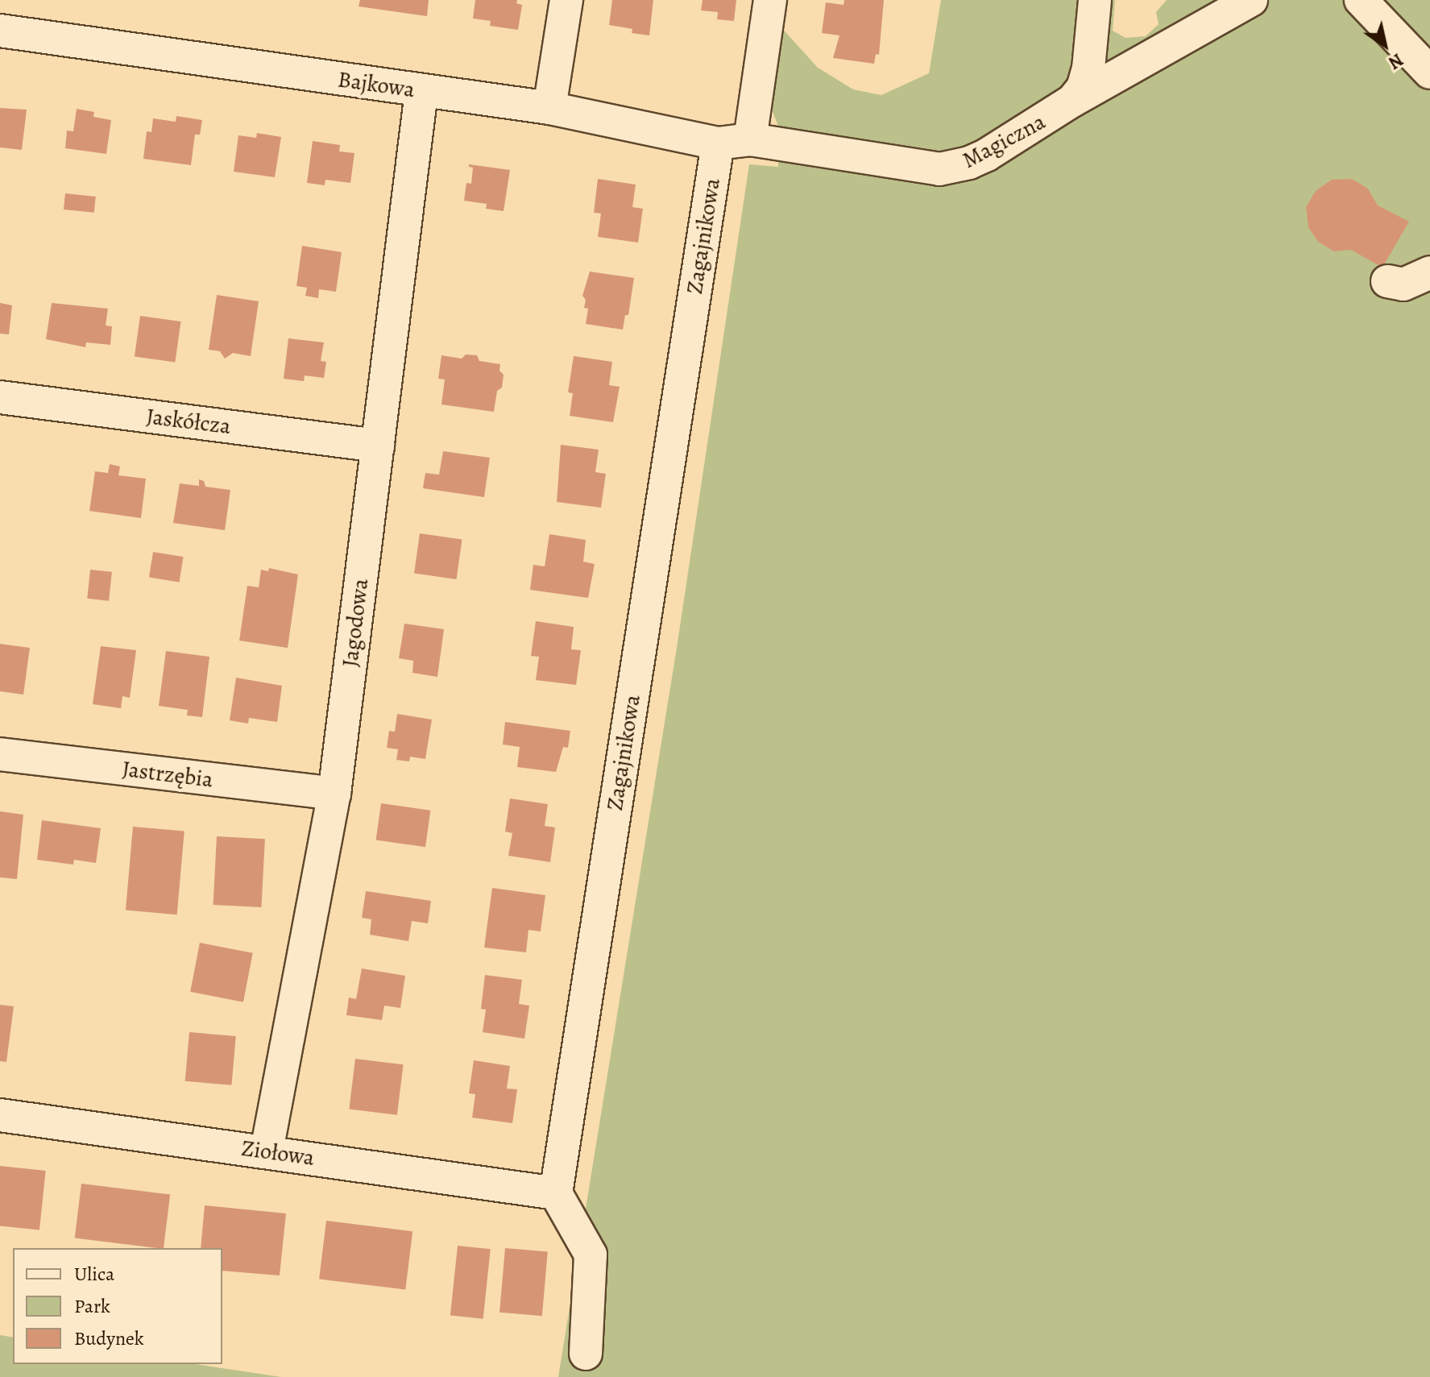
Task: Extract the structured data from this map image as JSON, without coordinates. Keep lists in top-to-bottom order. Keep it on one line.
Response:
{"streets":{"street":["Bajkowa","Magiczna","Zagajnikowa","Jaskółcza","Jagodowa","Jastrzębia","Ziołowa"]},"crossings":[["Bajkowa","Magiczna"],["Bajkowa","Zagajnikowa"],["Bajkowa","Jagodowa"],["Zagajnikowa","Ziołowa"],["Jaskółcza","Jagodowa"],["Jagodowa","Jastrzębia"],["Jagodowa","Ziołowa"]],"legend":["Ulica","Park","Budynek"],"north":"bottom right"}
